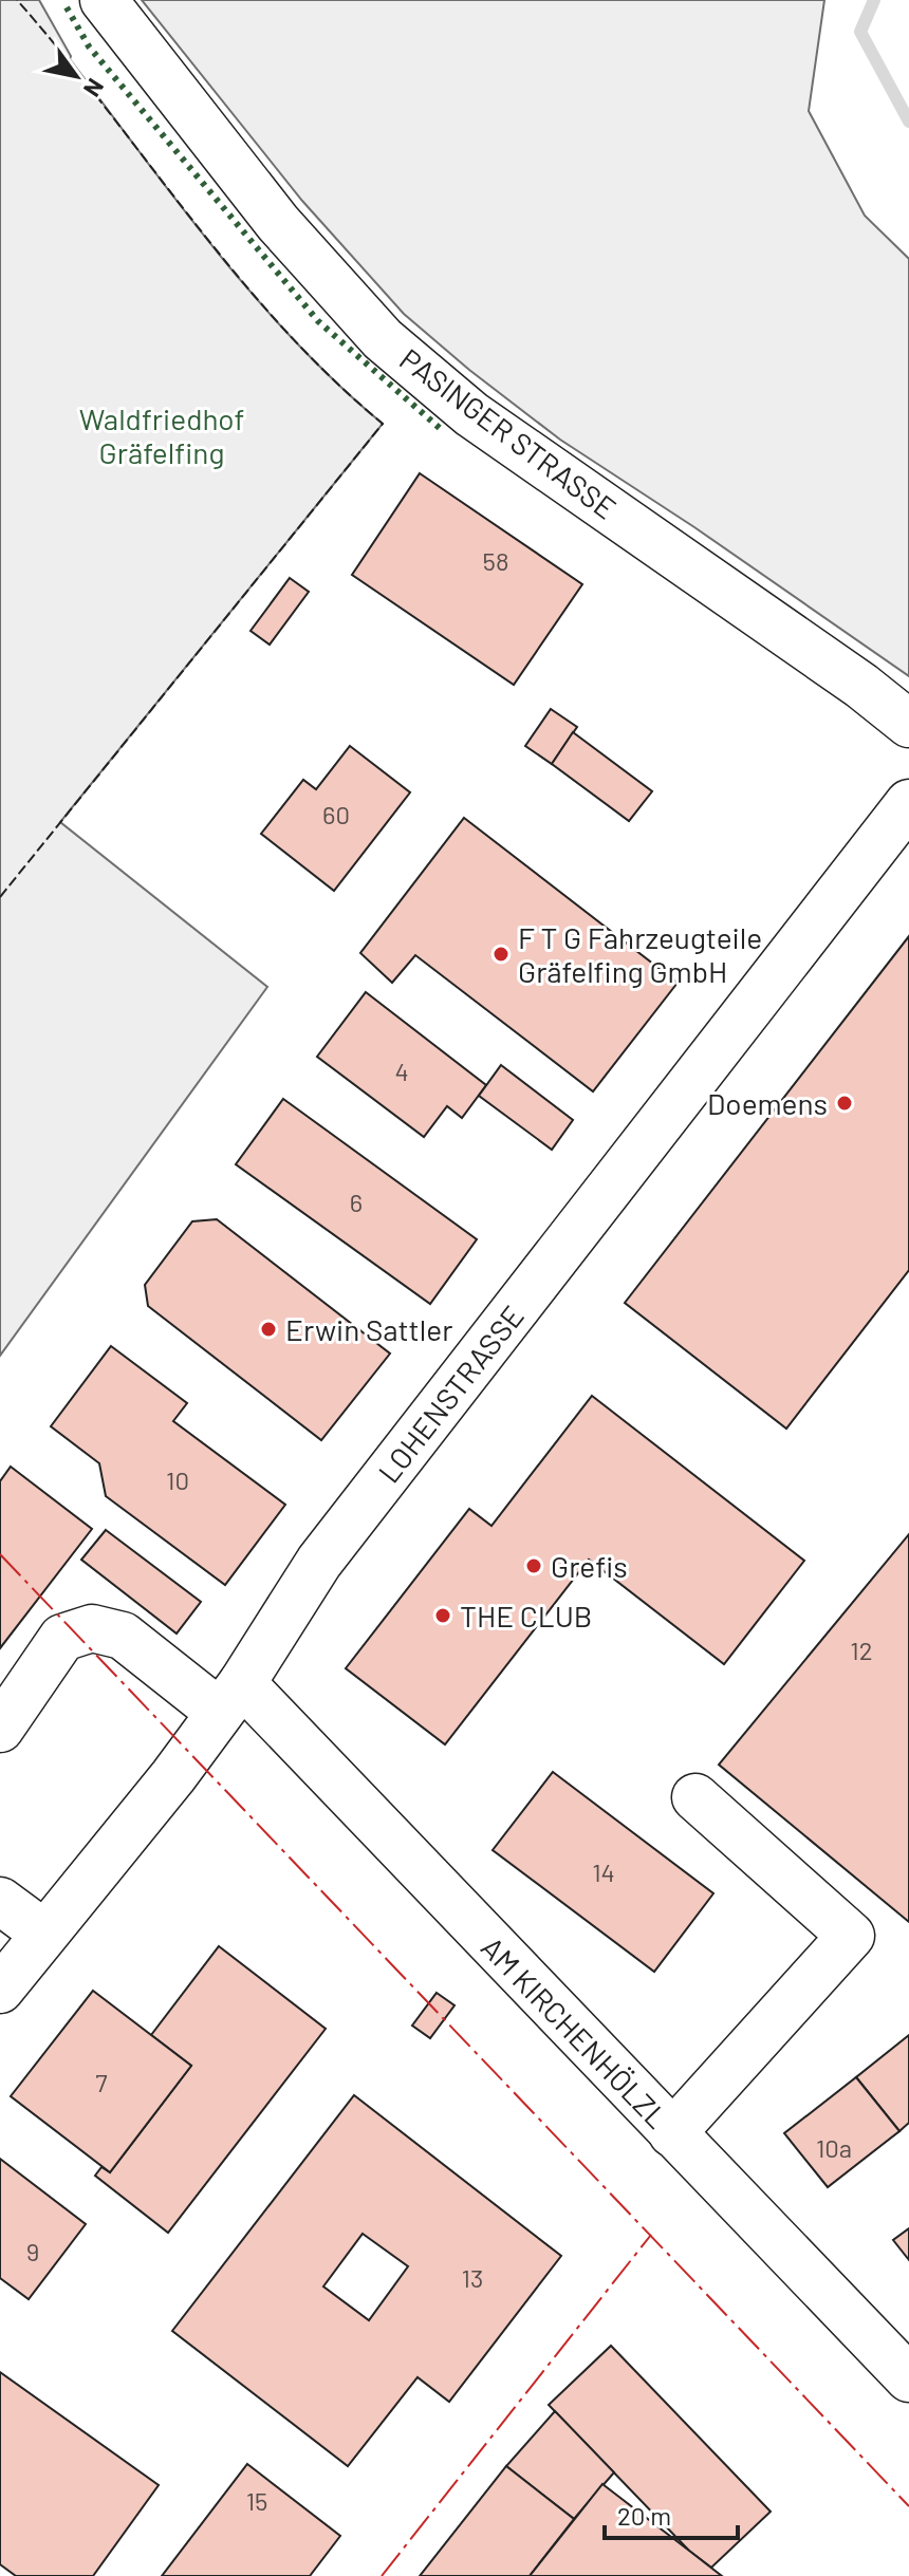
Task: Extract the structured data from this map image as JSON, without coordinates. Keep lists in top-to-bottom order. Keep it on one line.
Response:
{"streets":{"street":["PASINGER STRASSE","LOHENSTRASSE","AM KIRCHENHÖLZL"]},"crossings":[["LOHENSTRASSE","AM KIRCHENHÖLZL"]],"parks":["Waldfriedhof Gräfelfing"],"places":["F T G Fahrzeugteile Gräfelfing GmbH","Doemens","Erwin Sattler","Grefis","THE CLUB"],"house_numbers":["58","60","4","6","10","12","14","7","10a","9","13","15"],"scale_bar":"20 m","north":"bottom right"}
